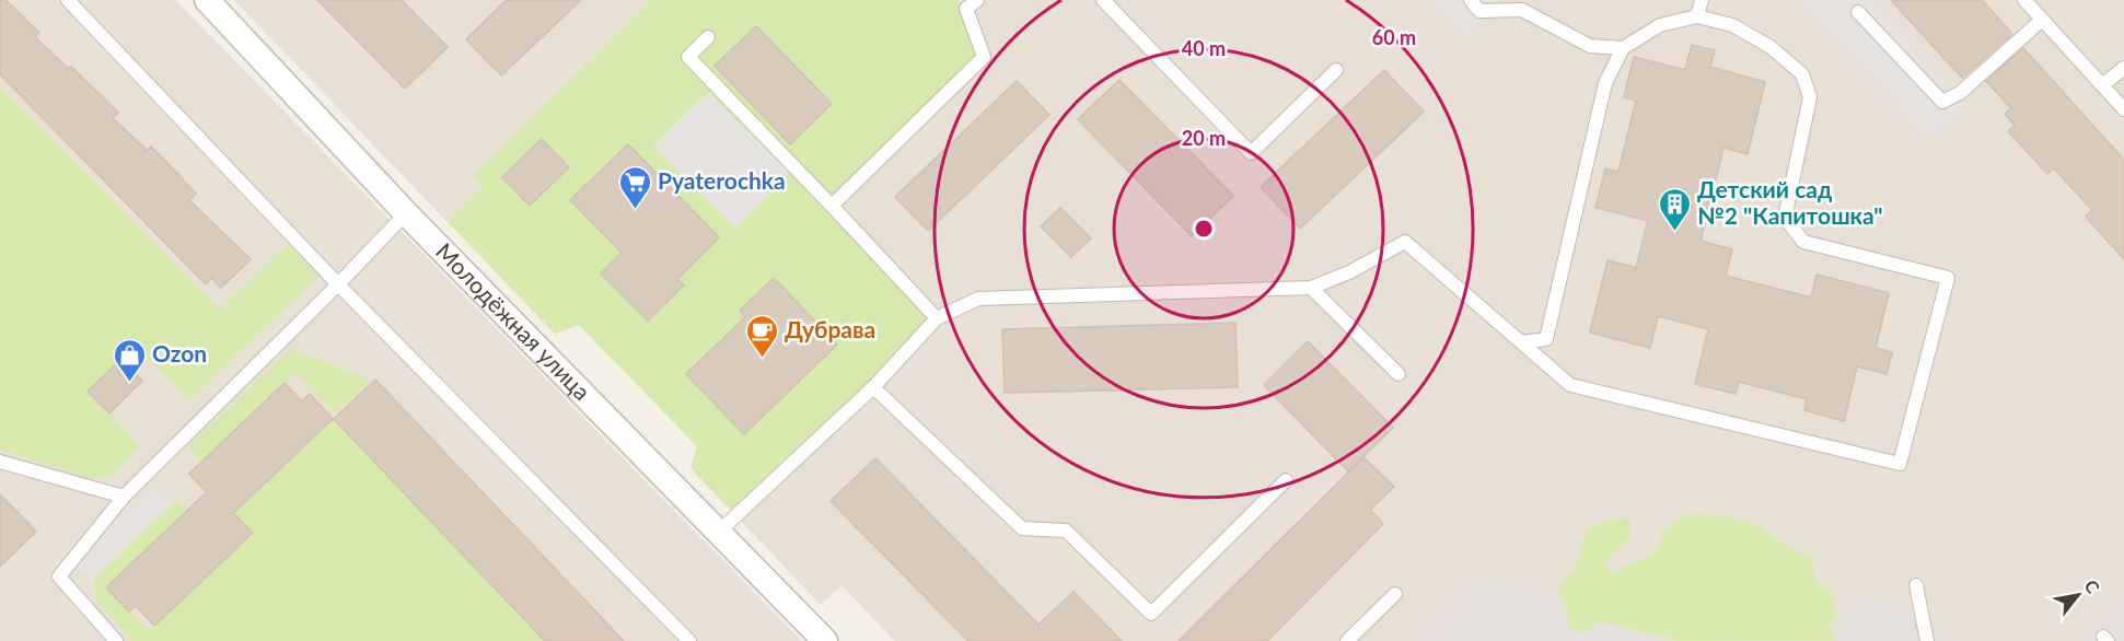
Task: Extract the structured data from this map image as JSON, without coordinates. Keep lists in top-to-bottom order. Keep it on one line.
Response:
{"streets":{"street":["Молодёжная улица"]},"places":{"supermarket":["Pyaterochka"],"building":["Детский сад №2 \"Капитошка\""],"cafe":["Дубрава"],"shop":["Ozon"]},"north":"top right","rings":["60 m","40 m","20 m"]}
